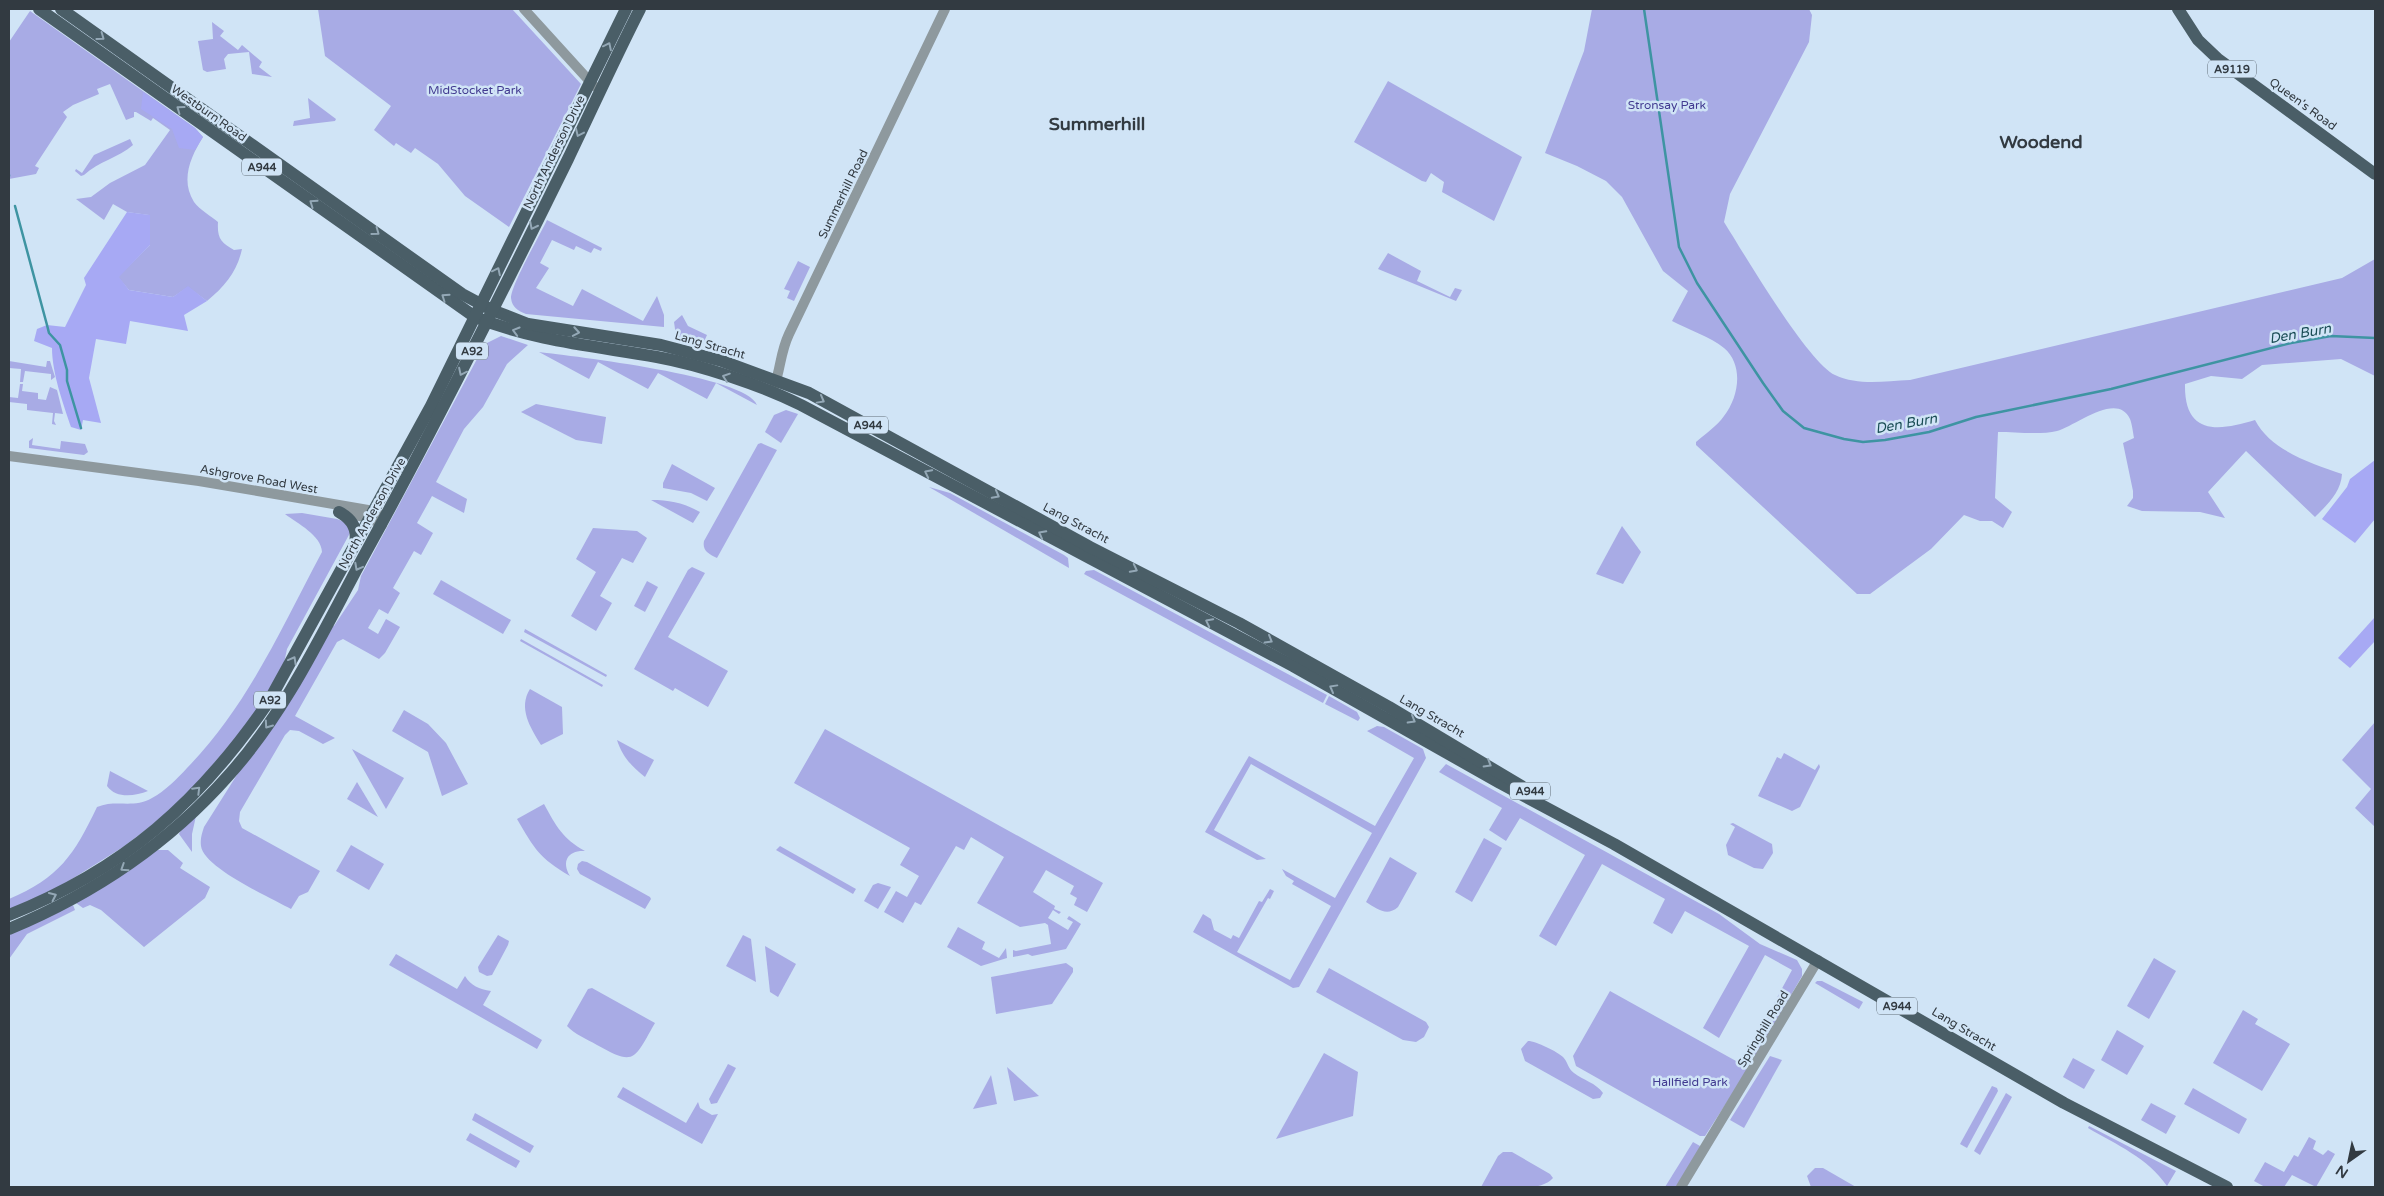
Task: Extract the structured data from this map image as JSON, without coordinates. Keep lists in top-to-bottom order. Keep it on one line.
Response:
{"streets":{"main road":["A9119","Queen's Road","Westburn Road","North Anderson Drive","A944","Lang Stracht","A92"],"street":["Summerhill Road","Ashgrove Road West","Springhill Road"]},"crossings":[["Westburn Road","North Anderson Drive"],["Westburn Road","Lang Stracht"],["North Anderson Drive","Lang Stracht"],["North Anderson Drive","Ashgrove Road West"],["Summerhill Road","Lang Stracht"],["Lang Stracht","Springhill Road"]],"districts":["Summerhill","Woodend"],"water":["Den Burn"],"parks":["MidStocket Park","Stronsay Park","Hallfield Park"],"north":"bottom left"}
